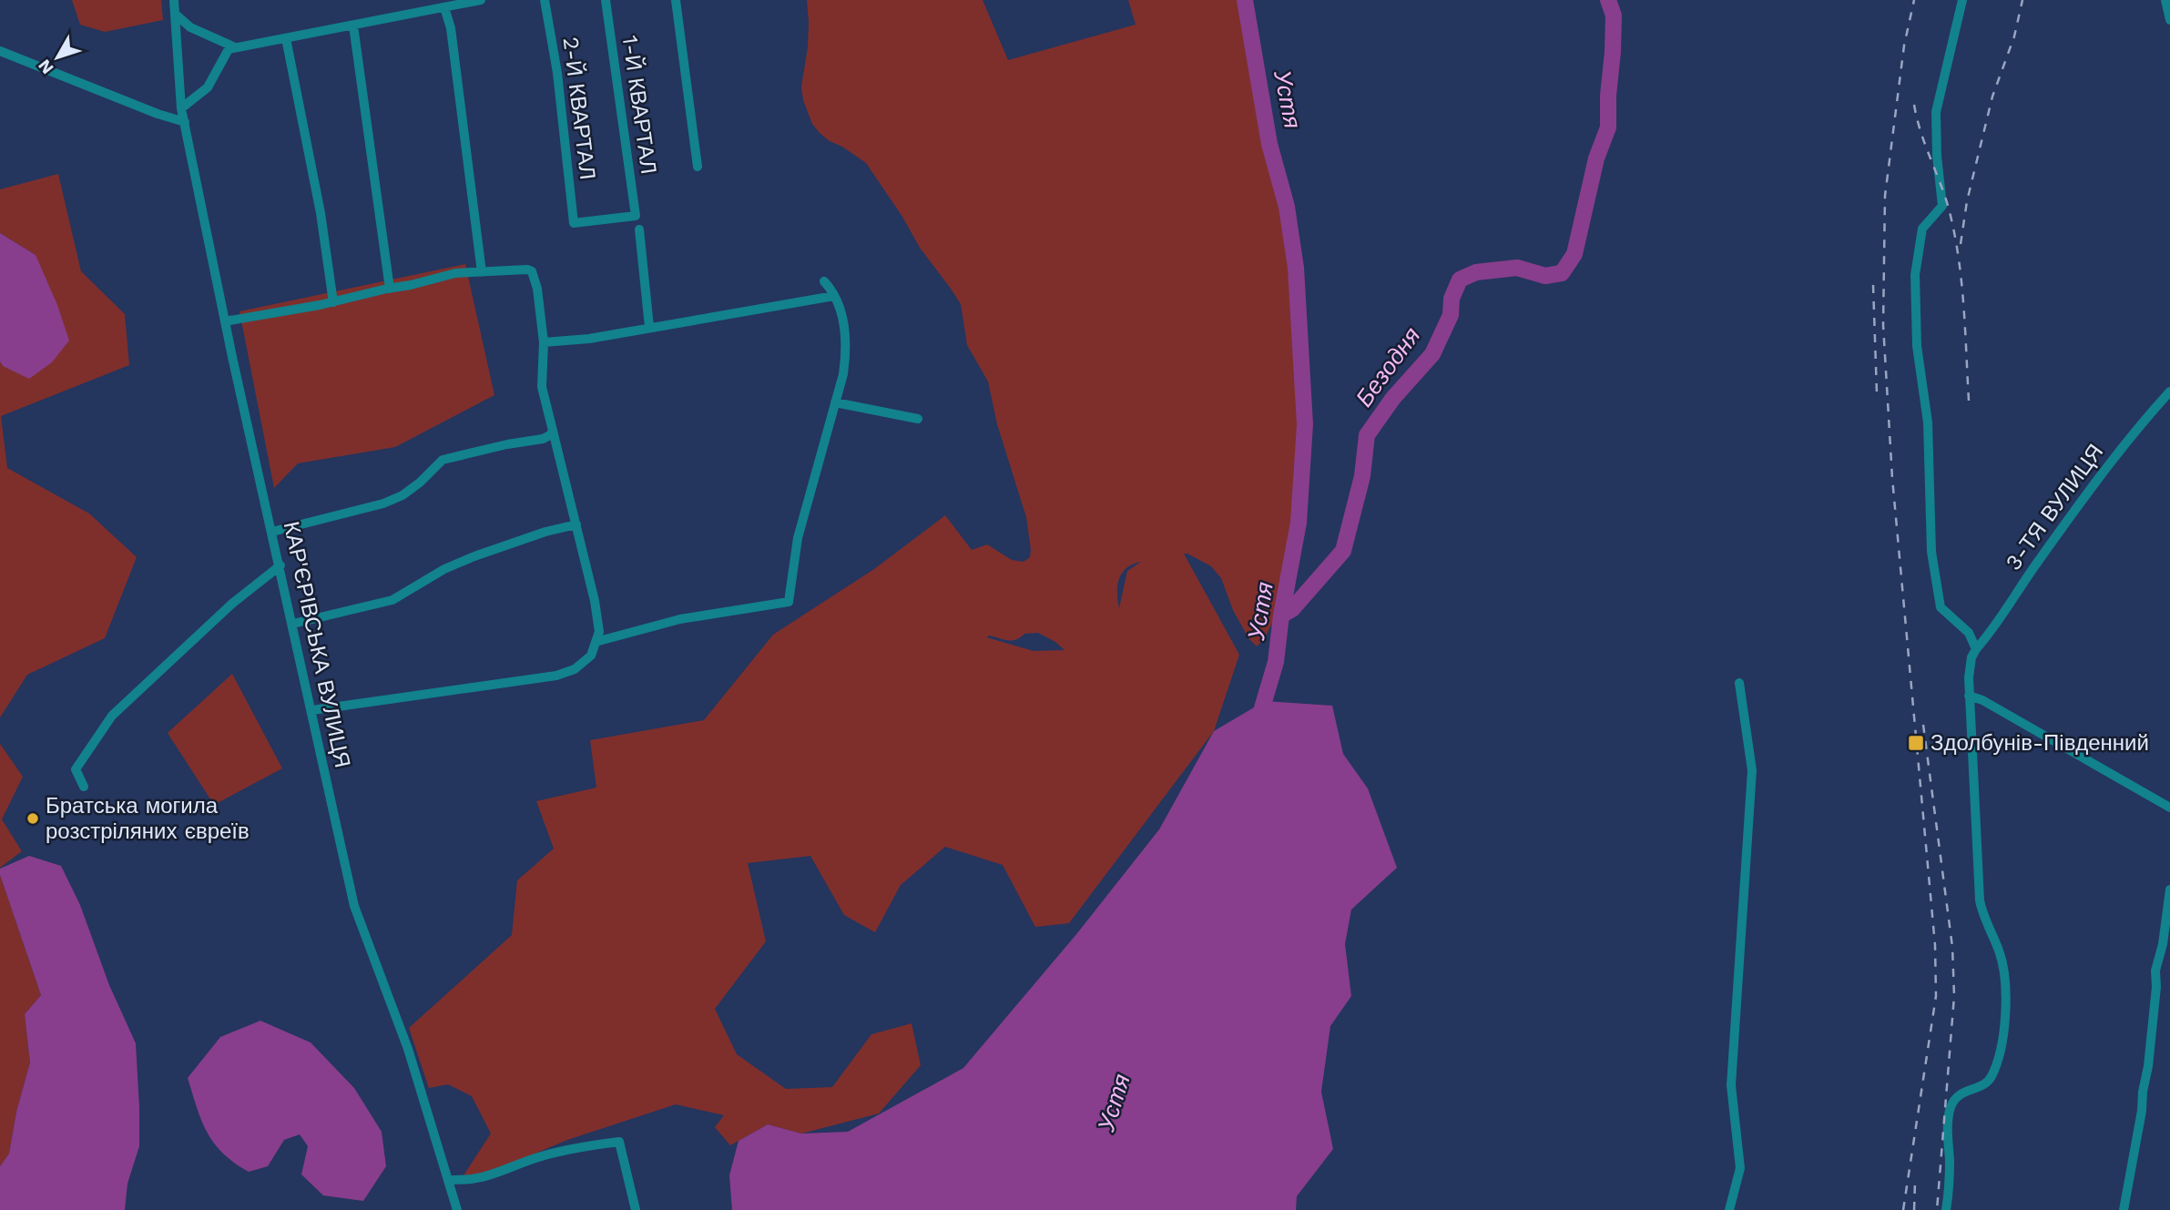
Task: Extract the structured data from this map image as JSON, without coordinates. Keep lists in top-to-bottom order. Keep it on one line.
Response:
{"streets":{"street":["1-Й КВАРТАЛ","2-Й КВАРТАЛ","3-ТЯ ВУЛИЦЯ","КАР'ЄРІВСЬКА ВУЛИЦЯ"]},"crossings":[["1-Й КВАРТАЛ","2-Й КВАРТАЛ"]],"water":["Устя","Безодня"],"places":{"transit":["Здолбунів-Південний"],"other":["Братська могила розстріляних євреїв"]},"north":"bottom left"}
